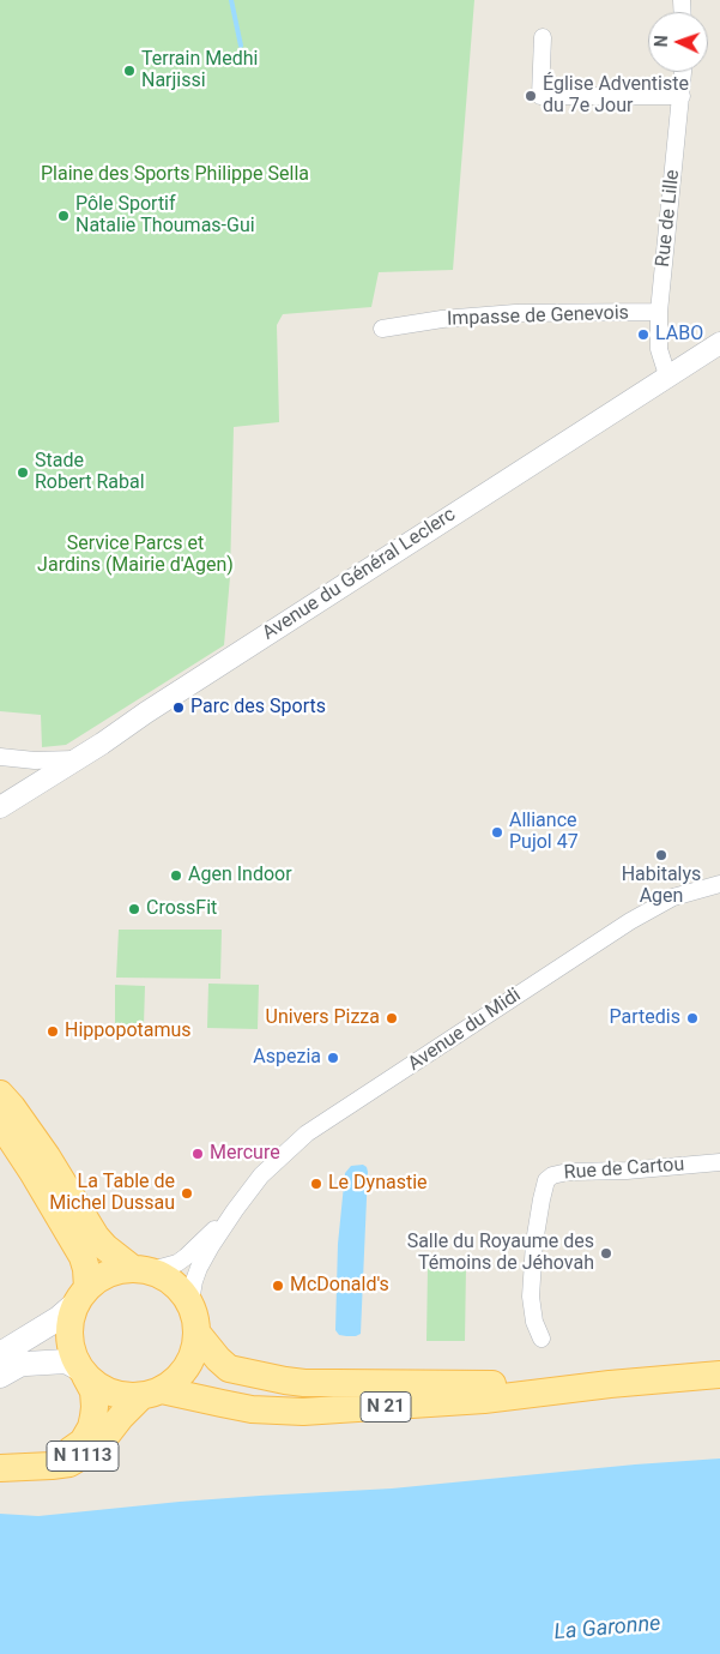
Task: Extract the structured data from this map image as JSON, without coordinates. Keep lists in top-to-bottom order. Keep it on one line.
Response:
{"streets":{"main road":["N 21","N 1113"],"street":["Rue de Lille","Impasse de Genevois","Avenue du Général Leclerc","Avenue du Midi","Rue de Cartou"]},"crossings":[["Rue de Lille","Impasse de Genevois"],["Rue de Lille","Avenue du Général Leclerc"],["Avenue du Midi","N 21"],["Avenue du Midi","N 1113"],["N 21","N 1113"]],"water":["La Garonne"],"parks":["Plaine des Sports Philippe Sella","Service Parcs et Jardins (Mairie d'Agen)"],"places":["Terrain Medhi Narjissi","Église Adventiste du 7e Jour","Pôle Sportif Natalie Thoumas-Gui","LABO","Stade Robert Rabal","Parc des Sports","Alliance Pujol 47","Habitalys Agen","Agen Indoor","CrossFit","Univers Pizza","Partedis","Hippopotamus","Aspezia","Mercure","Le Dynastie","La Table de Michel Dussau","Salle du Royaume des Témoins de Jéhovah","McDonald's"],"north":"left"}
